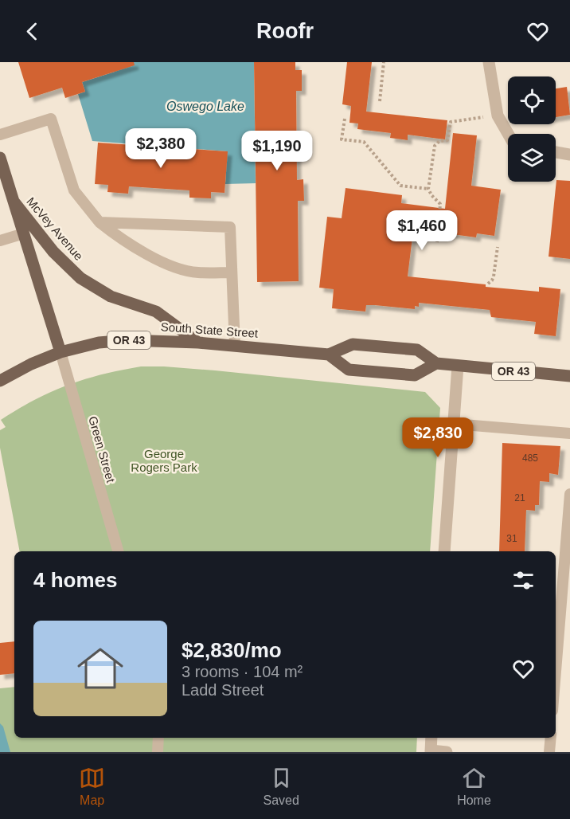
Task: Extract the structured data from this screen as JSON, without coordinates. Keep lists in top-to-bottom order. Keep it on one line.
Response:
{"streets":{"main road":["McVey Avenue","South State Street","OR 43"],"lane":["Green Street"]},"crossings":[["McVey Avenue","South State Street"],["McVey Avenue","OR 43"],["McVey Avenue","Green Street"],["South State Street","OR 43"],["South State Street","Green Street"],["OR 43","Green Street"]],"water":["Oswego Lake"],"parks":["George Rogers Park"],"house_numbers":["485","21","31"],"page":{"header":"Roofr","price":["$2,380","$1,190","$1,460","$2,830"],"heading":"4 homes","list":[{"name":"$2,830/mo","note":"3 rooms · 104 m² · Ladd Street"}],"tabs":["Map","Saved","Home"]}}
